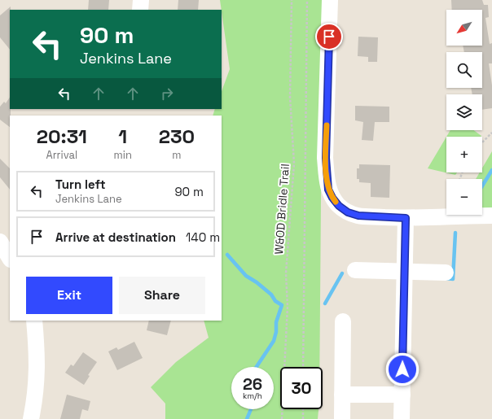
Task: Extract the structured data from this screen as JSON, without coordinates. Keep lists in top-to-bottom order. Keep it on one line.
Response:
{"streets":{"path":["W&OD Bridle Trail"]},"north":"bottom left","page":{"map_buttons":["+","−"],"turn":["90 m","Jenkins Lane"],"eta":["20:31","Arrival","1","min","230","m"],"list":[{"name":"Turn left","note":"Jenkins Lane","value":"90 m"},{"name":"Arrive at destination","value":"140 m"}],"buttons":["Exit","Share"],"speed":"26 km/h","limit":"30"}}
